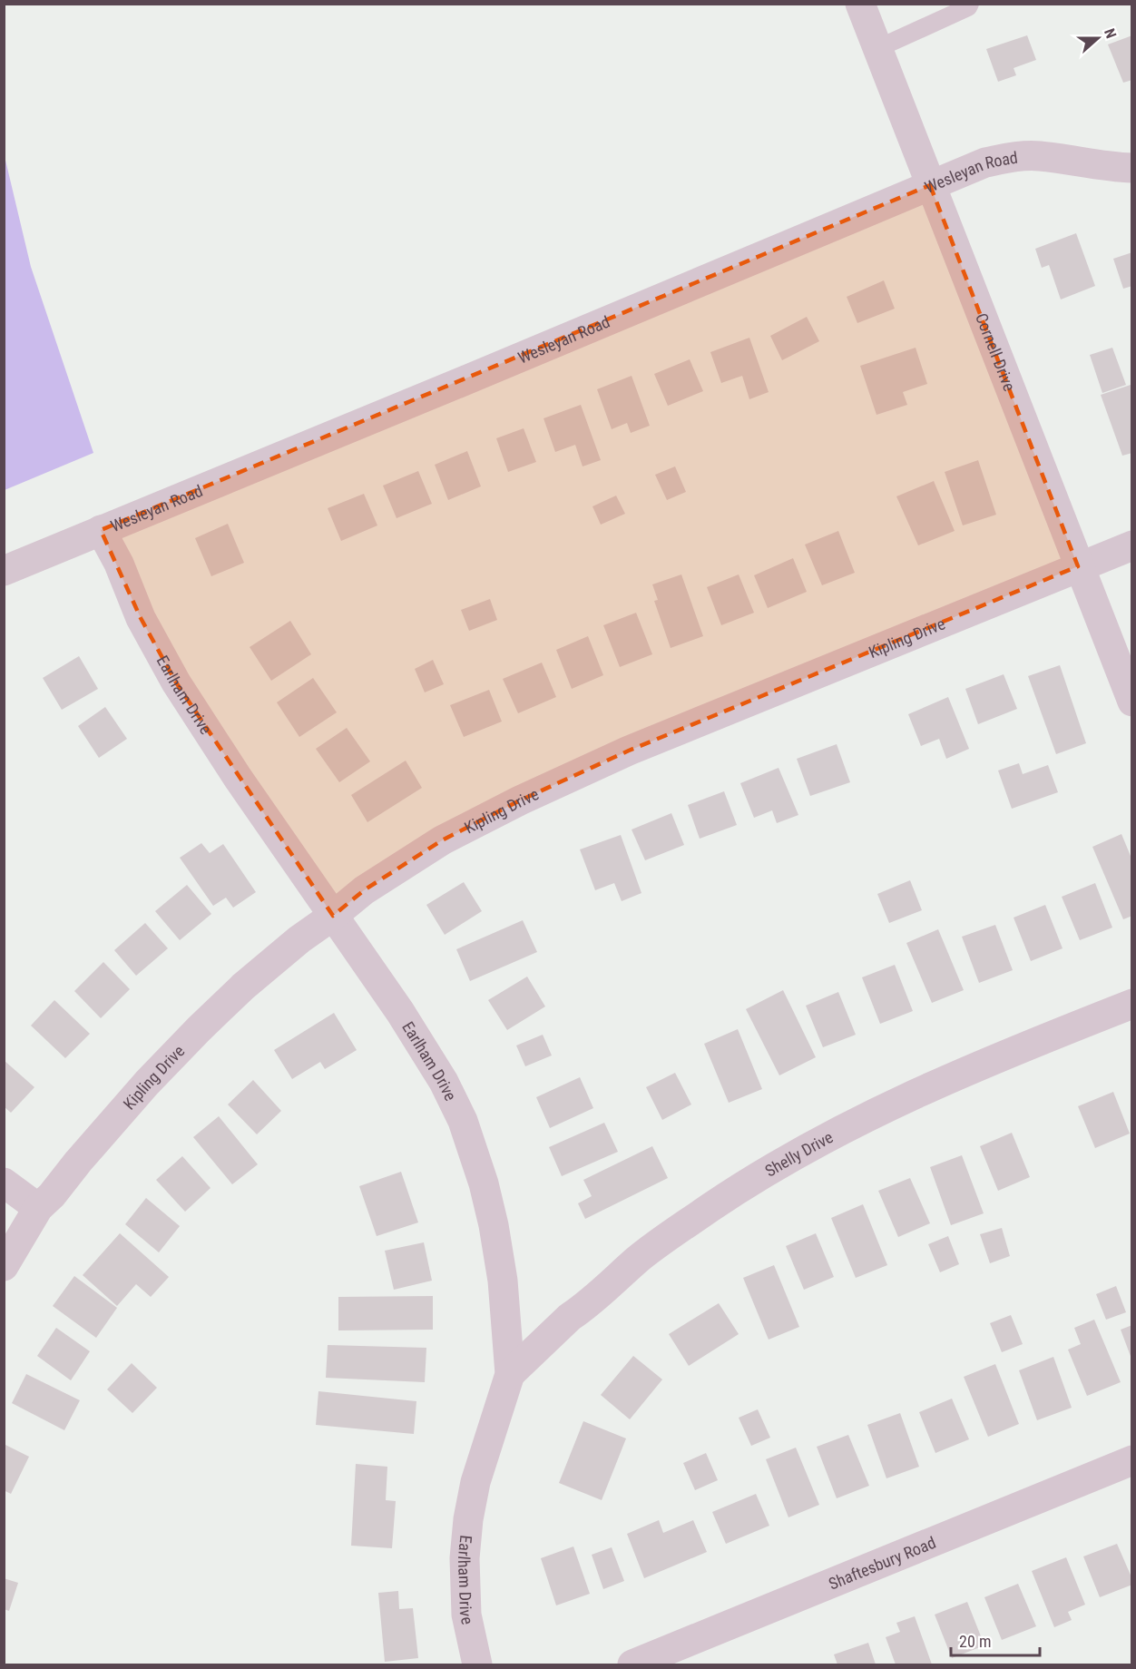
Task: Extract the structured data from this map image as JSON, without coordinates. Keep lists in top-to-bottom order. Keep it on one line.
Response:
{"streets":{"street":["Wesleyan Road","Cornell Drive","Kipling Drive","Earlham Drive","Shelly Drive","Shaftesbury Road"]},"crossings":[["Wesleyan Road","Cornell Drive"],["Wesleyan Road","Earlham Drive"],["Cornell Drive","Kipling Drive"],["Kipling Drive","Earlham Drive"],["Earlham Drive","Shelly Drive"]],"scale_bar":"20 m","north":"right"}
